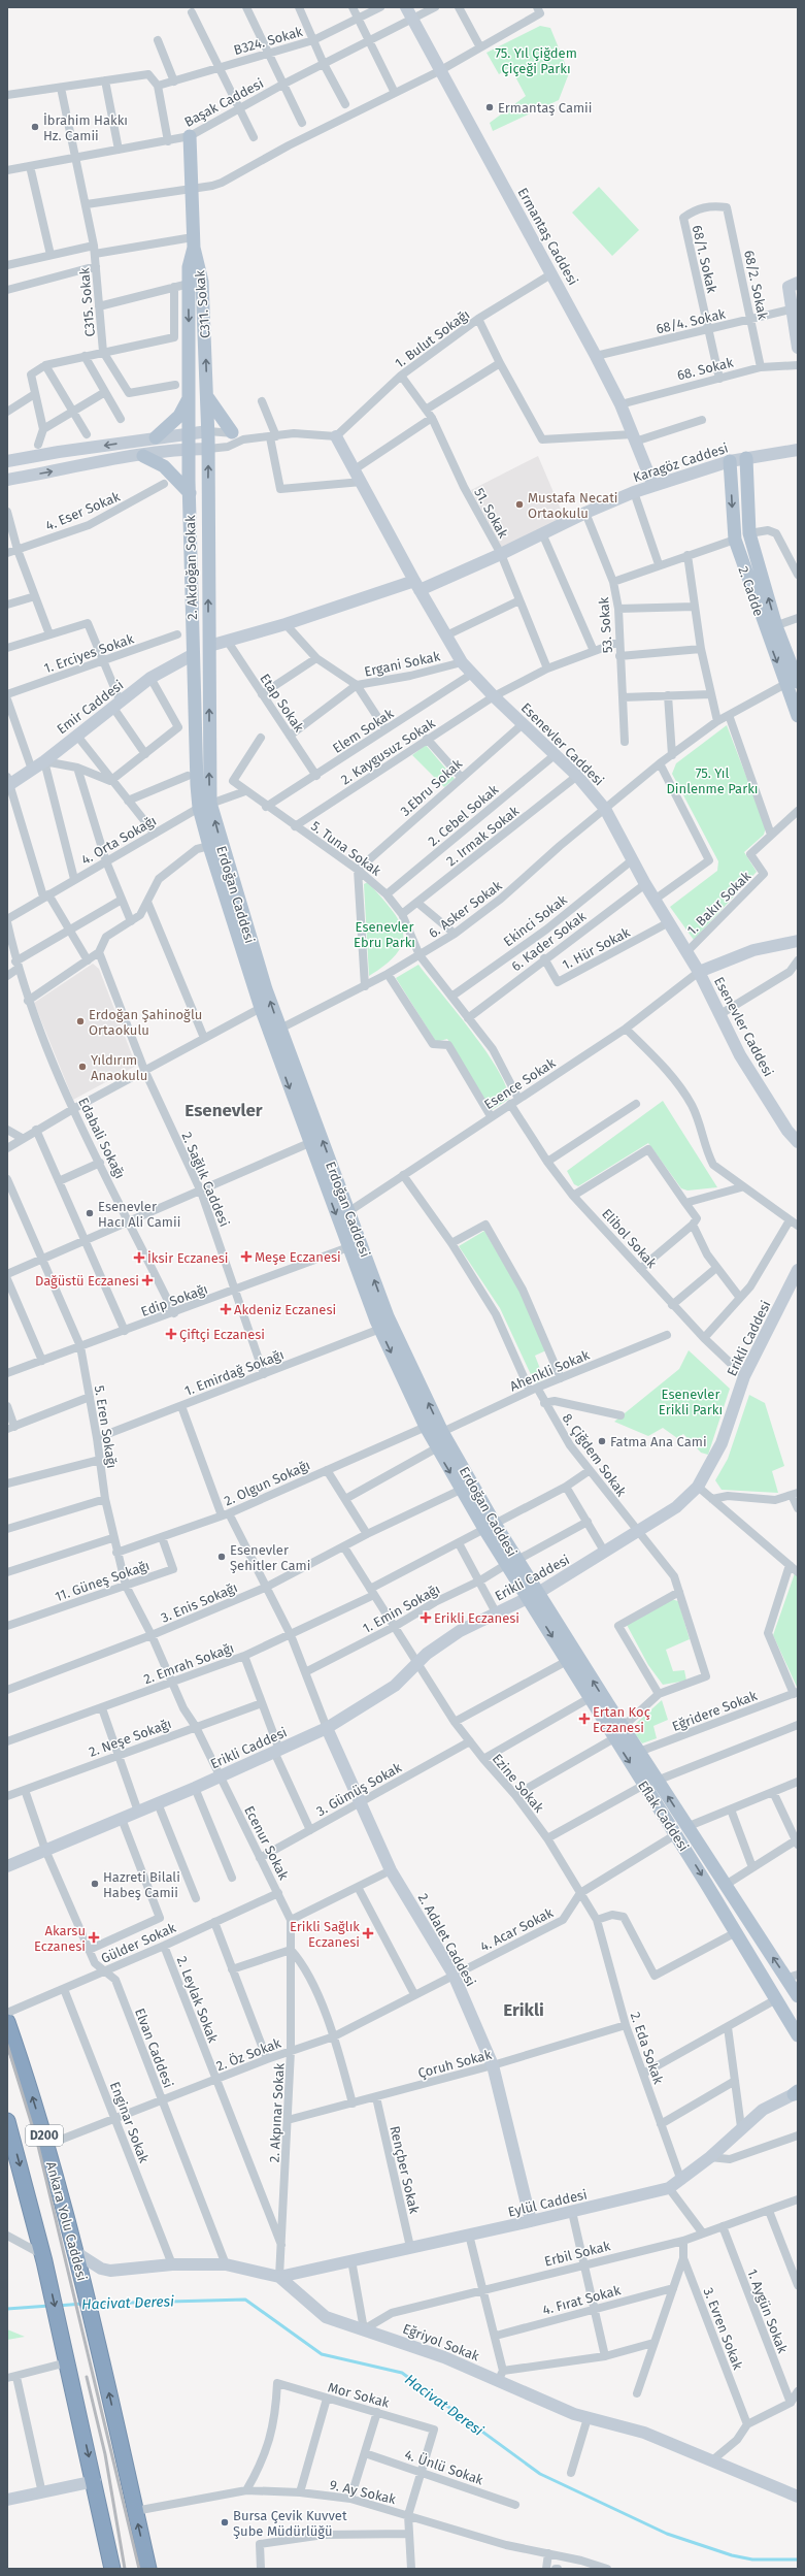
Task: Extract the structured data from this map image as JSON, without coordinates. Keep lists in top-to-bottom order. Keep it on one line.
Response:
{"streets":{"highway":["D200","Ankara Yolu Caddesi"],"main road":["Ermantaş Caddesi","C311. Sokak","Karagöz Caddesi","2. Akdoğan Sokak","2. Cadde","Emir Caddesi","Esenevler Caddesi","Erdoğan Caddesi","Erikli Caddesi","Eflak Caddesi","2. Adalet Caddesi","Eylül Caddesi","Eğriyol Sokak"],"street":["B324. Sokak","Başak Caddesi","68/1. Sokak","68/2. Sokak","C315. Sokak","68/4. Sokak","1. Bulut Sokağı","68. Sokak","4. Eser Sokak","51. Sokak","53. Sokak","1. Erciyes Sokak","Ergani Sokak","Etap Sokak","Elem Sokak","2. Kaygusuz Sokak","3.Ebru Sokak","2. Cebel Sokak","2. Irmak Sokak","4. Orta Sokağı","5. Tuna Sokak","1. Bakır Sokak","6. Asker Sokak","Ekinci Sokak","6. Kader Sokak","1. Hür Sokak","Esence Sokak","Edabali Sokağı","2. Sağlık Caddesi","Elibol Sokak","Edip Sokağı","Ahenkli Sokak","1. Emirdağ Sokağı","5. Eren Sokağı","8. Çiğdem Sokak","2. Olgun Sokağı","11. Güneş Sokağı","3. Enis Sokağı","1. Emin Sokağı","2. Emrah Sokağı","Eğridere Sokak","2. Neşe Sokağı","Ezine Sokak","3. Gümüş Sokak","Ecenur Sokak","4. Acar Sokak","Gülder Sokak","2. Leylak Sokak","Elvan Caddesi","2. Eda Sokak","2. Öz Sokak","Çoruh Sokak","2. Akpınar Sokak","Enginar Sokak","Rençber Sokak","Erbil Sokak","4. Fırat Sokak","1. Aygün Sokak","3. Evren Sokak","Mor Sokak","4. Ünlü Sokak","9. Ay Sokak"]},"crossings":[["Başak Caddesi","Ermantaş Caddesi"],["Başak Caddesi","C315. Sokak"],["Başak Caddesi","C311. Sokak"],["Ermantaş Caddesi","68/4. Sokak"],["Ermantaş Caddesi","1. Bulut Sokağı"],["Ermantaş Caddesi","68. Sokak"],["Ermantaş Caddesi","Karagöz Caddesi"],["68/1. Sokak","68/2. Sokak"],["68/1. Sokak","68/4. Sokak"],["68/1. Sokak","68. Sokak"],["68/2. Sokak","68/4. Sokak"],["68/2. Sokak","68. Sokak"],["C311. Sokak","2. Akdoğan Sokak"],["C311. Sokak","4. Orta Sokağı"],["C311. Sokak","Erdoğan Caddesi"],["1. Bulut Sokağı","51. Sokak"],["1. Bulut Sokağı","Esenevler Caddesi"],["Karagöz Caddesi","51. Sokak"],["Karagöz Caddesi","2. Cadde"],["Karagöz Caddesi","53. Sokak"],["Karagöz Caddesi","Esenevler Caddesi"],["51. Sokak","2. Kaygusuz Sokak"],["2. Akdoğan Sokak","Emir Caddesi"],["2. Akdoğan Sokak","4. Orta Sokağı"],["2. Akdoğan Sokak","Erdoğan Caddesi"],["2. Cadde","6. Asker Sokak"],["53. Sokak","2. Kaygusuz Sokak"],["Ergani Sokak","Etap Sokak"],["Ergani Sokak","Esenevler Caddesi"],["Etap Sokak","Elem Sokak"],["Elem Sokak","Esenevler Caddesi"],["Elem Sokak","5. Tuna Sokak"],["Esenevler Caddesi","2. Kaygusuz Sokak"],["Esenevler Caddesi","3.Ebru Sokak"],["Esenevler Caddesi","2. Cebel Sokak"],["Esenevler Caddesi","2. Irmak Sokak"],["Esenevler Caddesi","1. Bakır Sokak"],["Esenevler Caddesi","6. Asker Sokak"],["Esenevler Caddesi","Ekinci Sokak"],["Esenevler Caddesi","6. Kader Sokak"],["Esenevler Caddesi","1. Hür Sokak"],["Esenevler Caddesi","Esence Sokak"],["2. Kaygusuz Sokak","5. Tuna Sokak"],["3.Ebru Sokak","5. Tuna Sokak"],["2. Cebel Sokak","5. Tuna Sokak"],["2. Irmak Sokak","5. Tuna Sokak"],["4. Orta Sokağı","5. Tuna Sokak"],["4. Orta Sokağı","Erdoğan Caddesi"],["5. Tuna Sokak","6. Asker Sokak"],["Erdoğan Caddesi","6. Asker Sokak"],["Erdoğan Caddesi","Esence Sokak"],["Erdoğan Caddesi","Edip Sokağı"],["Erdoğan Caddesi","Erikli Caddesi"],["Erdoğan Caddesi","Ahenkli Sokak"],["Erdoğan Caddesi","1. Emirdağ Sokağı"],["Erdoğan Caddesi","2. Olgun Sokağı"],["Erdoğan Caddesi","3. Enis Sokağı"],["Erdoğan Caddesi","1. Emin Sokağı"],["Erdoğan Caddesi","2. Emrah Sokağı"],["Erdoğan Caddesi","Eflak Caddesi"],["6. Kader Sokak","1. Hür Sokak"],["Esence Sokak","Elibol Sokak"],["Esence Sokak","8. Çiğdem Sokak"],["Edabali Sokağı","Edip Sokağı"],["2. Sağlık Caddesi","Edip Sokağı"],["2. Sağlık Caddesi","1. Emirdağ Sokağı"],["Elibol Sokak","Erikli Caddesi"],["Edip Sokağı","5. Eren Sokağı"],["Erikli Caddesi","8. Çiğdem Sokak"],["Erikli Caddesi","Ezine Sokak"],["Erikli Caddesi","Eflak Caddesi"],["Erikli Caddesi","Ecenur Sokak"],["Erikli Caddesi","2. Adalet Caddesi"],["Erikli Caddesi","Elvan Caddesi"],["Ahenkli Sokak","8. Çiğdem Sokak"],["1. Emirdağ Sokağı","5. Eren Sokağı"],["5. Eren Sokağı","2. Olgun Sokağı"],["5. Eren Sokağı","11. Güneş Sokağı"],["5. Eren Sokağı","3. Enis Sokağı"],["5. Eren Sokağı","2. Emrah Sokağı"],["5. Eren Sokağı","2. Neşe Sokağı"],["5. Eren Sokağı","Ecenur Sokak"],["8. Çiğdem Sokak","2. Emrah Sokağı"],["2. Olgun Sokağı","11. Güneş Sokağı"],["3. Enis Sokağı","Ezine Sokak"],["1. Emin Sokağı","Ezine Sokak"],["2. Emrah Sokağı","Ezine Sokak"],["Eğridere Sokak","Eflak Caddesi"],["2. Neşe Sokağı","Ecenur Sokak"],["2. Neşe Sokağı","Elvan Caddesi"],["Ezine Sokak","3. Gümüş Sokak"],["Ezine Sokak","4. Acar Sokak"],["Ezine Sokak","2. Eda Sokak"],["3. Gümüş Sokak","Ecenur Sokak"],["3. Gümüş Sokak","2. Adalet Caddesi"],["Ecenur Sokak","Gülder Sokak"],["Ecenur Sokak","2. Akpınar Sokak"],["4. Acar Sokak","2. Adalet Caddesi"],["4. Acar Sokak","2. Öz Sokak"],["2. Adalet Caddesi","2. Öz Sokak"],["2. Adalet Caddesi","Çoruh Sokak"],["2. Adalet Caddesi","Eylül Caddesi"],["Gülder Sokak","2. Leylak Sokak"],["Gülder Sokak","Elvan Caddesi"],["Gülder Sokak","Enginar Sokak"],["2. Leylak Sokak","2. Öz Sokak"],["2. Leylak Sokak","2. Akpınar Sokak"],["Elvan Caddesi","2. Öz Sokak"],["Elvan Caddesi","Eğriyol Sokak"],["2. Eda Sokak","Çoruh Sokak"],["2. Eda Sokak","Eylül Caddesi"],["2. Öz Sokak","2. Akpınar Sokak"],["2. Öz Sokak","Enginar Sokak"],["2. Öz Sokak","Ankara Yolu Caddesi"],["Çoruh Sokak","2. Akpınar Sokak"],["Çoruh Sokak","Rençber Sokak"],["2. Akpınar Sokak","Eylül Caddesi"],["2. Akpınar Sokak","Eğriyol Sokak"],["Enginar Sokak","Eğriyol Sokak"],["Rençber Sokak","Eylül Caddesi"],["Eylül Caddesi","Eğriyol Sokak"],["Ankara Yolu Caddesi","Eğriyol Sokak"],["Ankara Yolu Caddesi","9. Ay Sokak"],["Erbil Sokak","1. Aygün Sokak"],["Erbil Sokak","3. Evren Sokak"],["Erbil Sokak","Eğriyol Sokak"],["Mor Sokak","4. Ünlü Sokak"],["Mor Sokak","9. Ay Sokak"]],"one_way":["C311. Sokak"],"districts":["Esenevler","Erikli"],"water":["Hacivat Deresi"],"parks":["75. Yıl Çiğdem Çiçeği Parkı","75. Yıl Dinlenme Parkı","Esenevler Ebru Parkı","Esenevler Erikli Parkı"],"places":{"other":["Ermantaş Camii","İbrahim Hakkı Hz. Camii","Mustafa Necati Ortaokulu","Erdoğan Şahinoğlu Ortaokulu","Yıldırım Anaokulu","Esenevler Hacı Ali Camii","Fatma Ana Cami","Esenevler Şehitler Cami","Hazreti Bilali Habeş Camii","Bursa Çevik Kuvvet Şube Müdürlüğü"],"health":["Meşe Eczanesi","İksir Eczanesi","Dağüstü Eczanesi","Akdeniz Eczanesi","Çiftçi Eczanesi","Erikli Eczanesi","Ertan Koç Eczanesi","Erikli Sağlık Eczanesi","Akarsu Eczanesi"]}}
